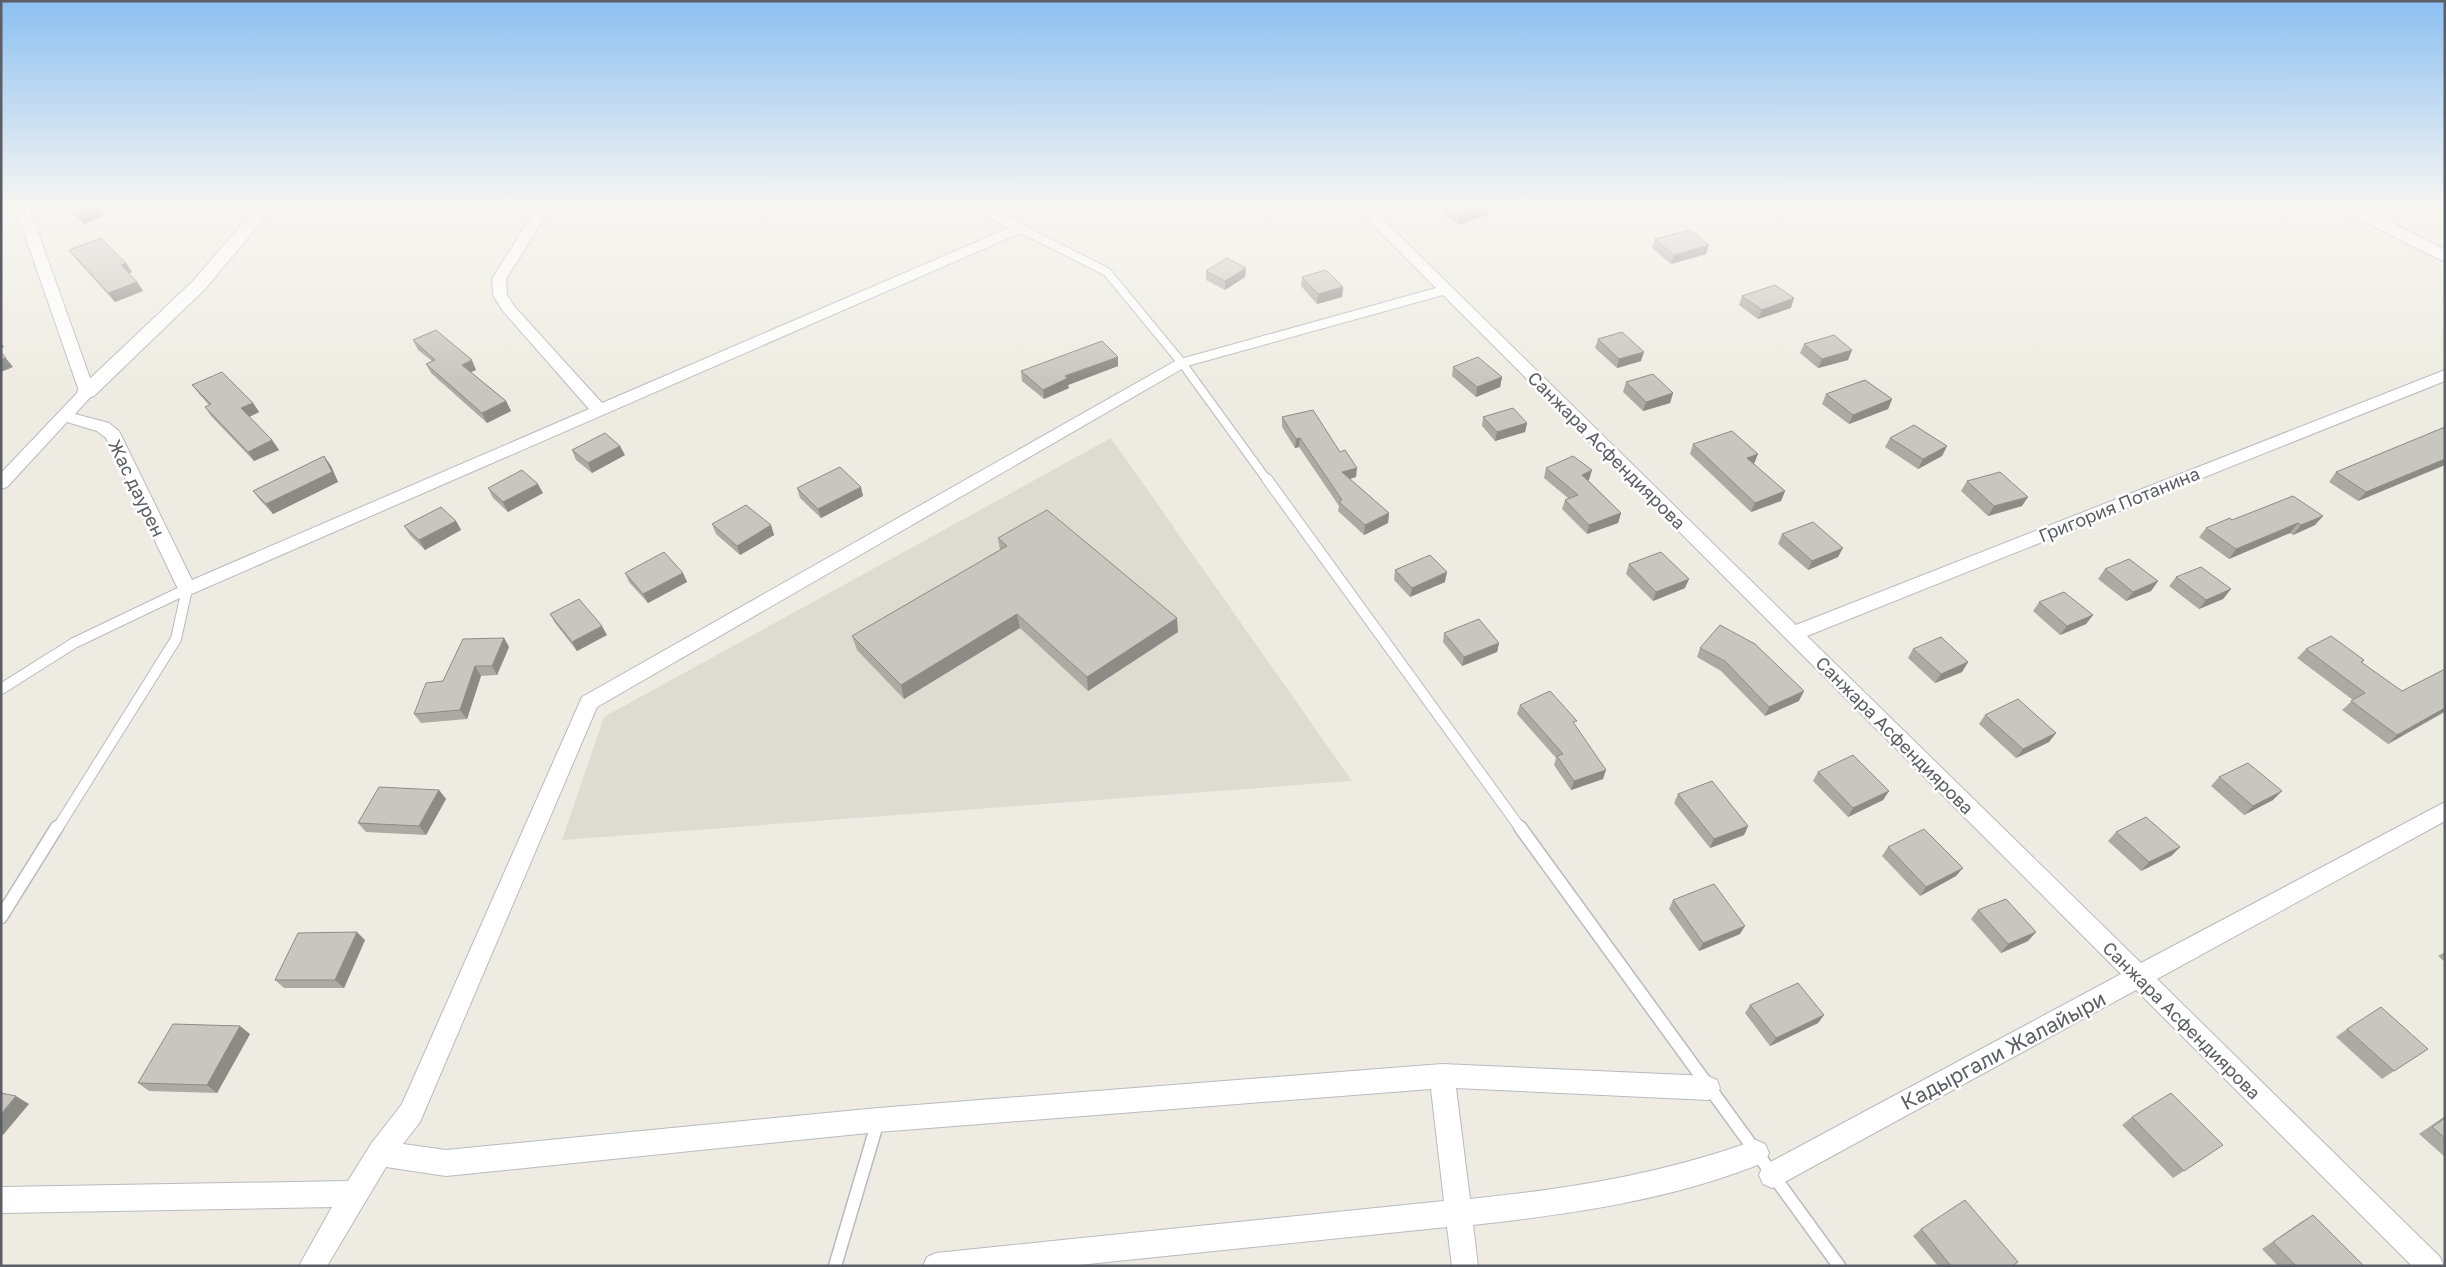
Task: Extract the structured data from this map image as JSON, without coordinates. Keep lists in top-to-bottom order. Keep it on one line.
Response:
{"streets":{"street":["Санжара Асфендиярова","Жас даурен","Григория Потанина","Кадыргали Жалайыри"]},"crossings":[["Санжара Асфендиярова","Григория Потанина"],["Санжара Асфендиярова","Кадыргали Жалайыри"]]}
